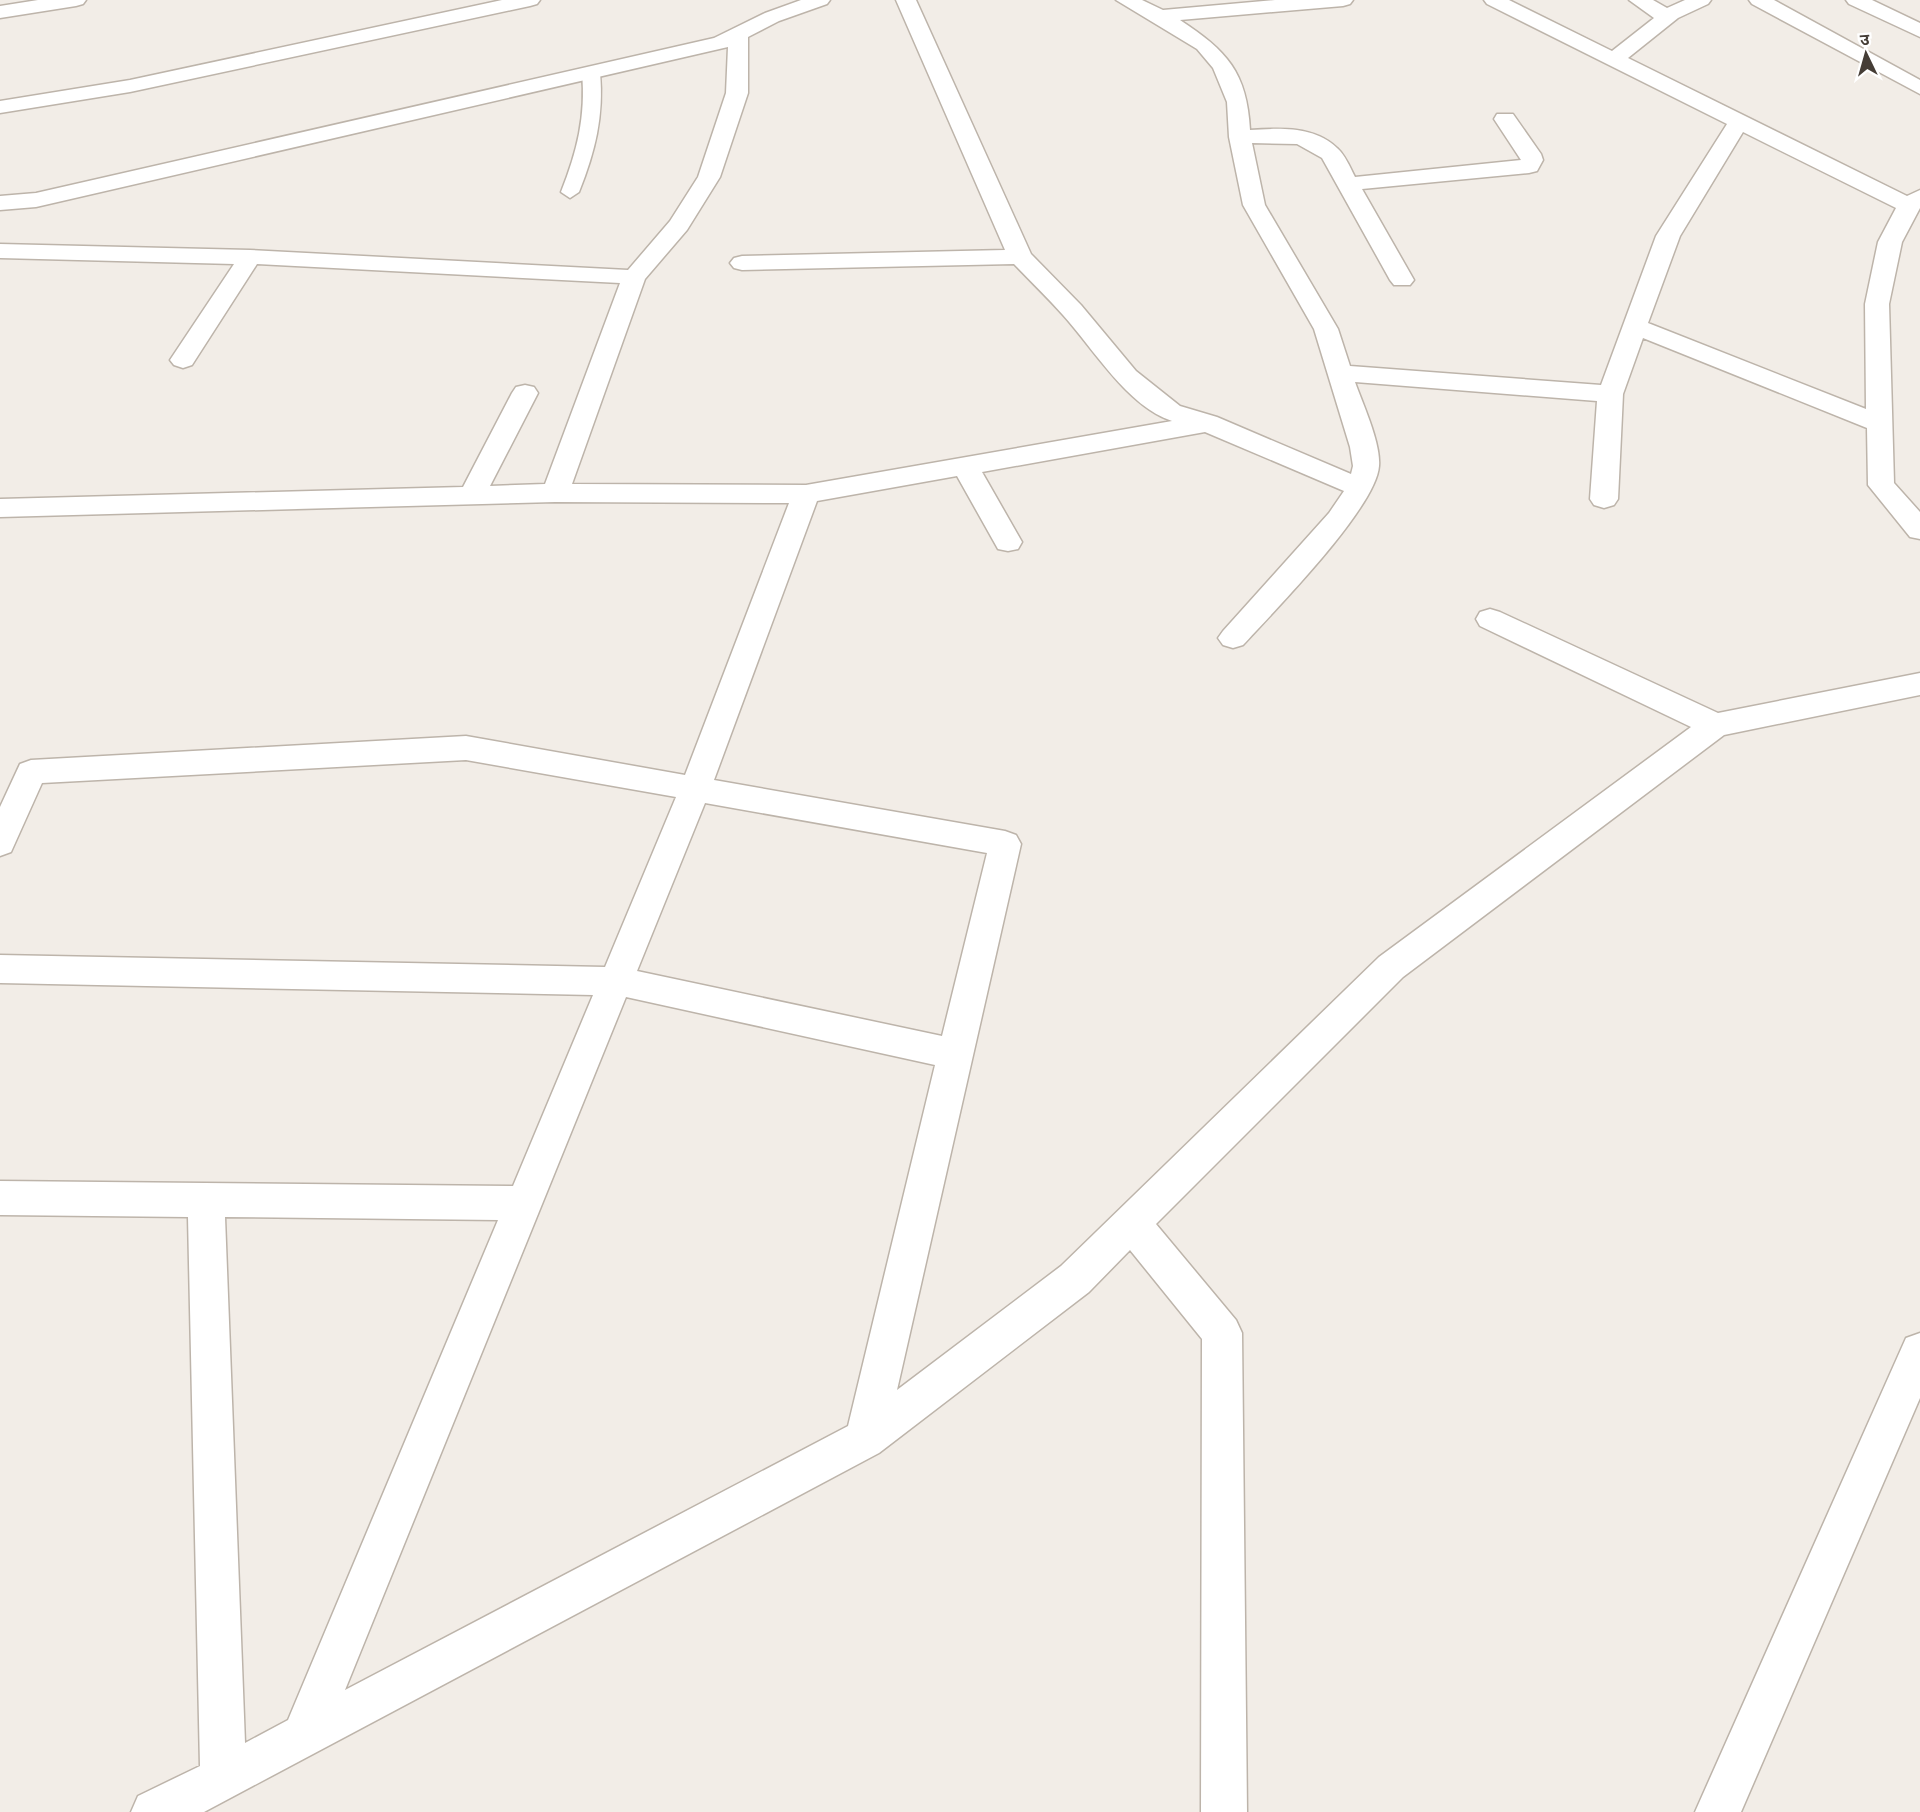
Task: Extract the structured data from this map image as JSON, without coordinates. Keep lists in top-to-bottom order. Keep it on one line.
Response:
{"north":"top"}
